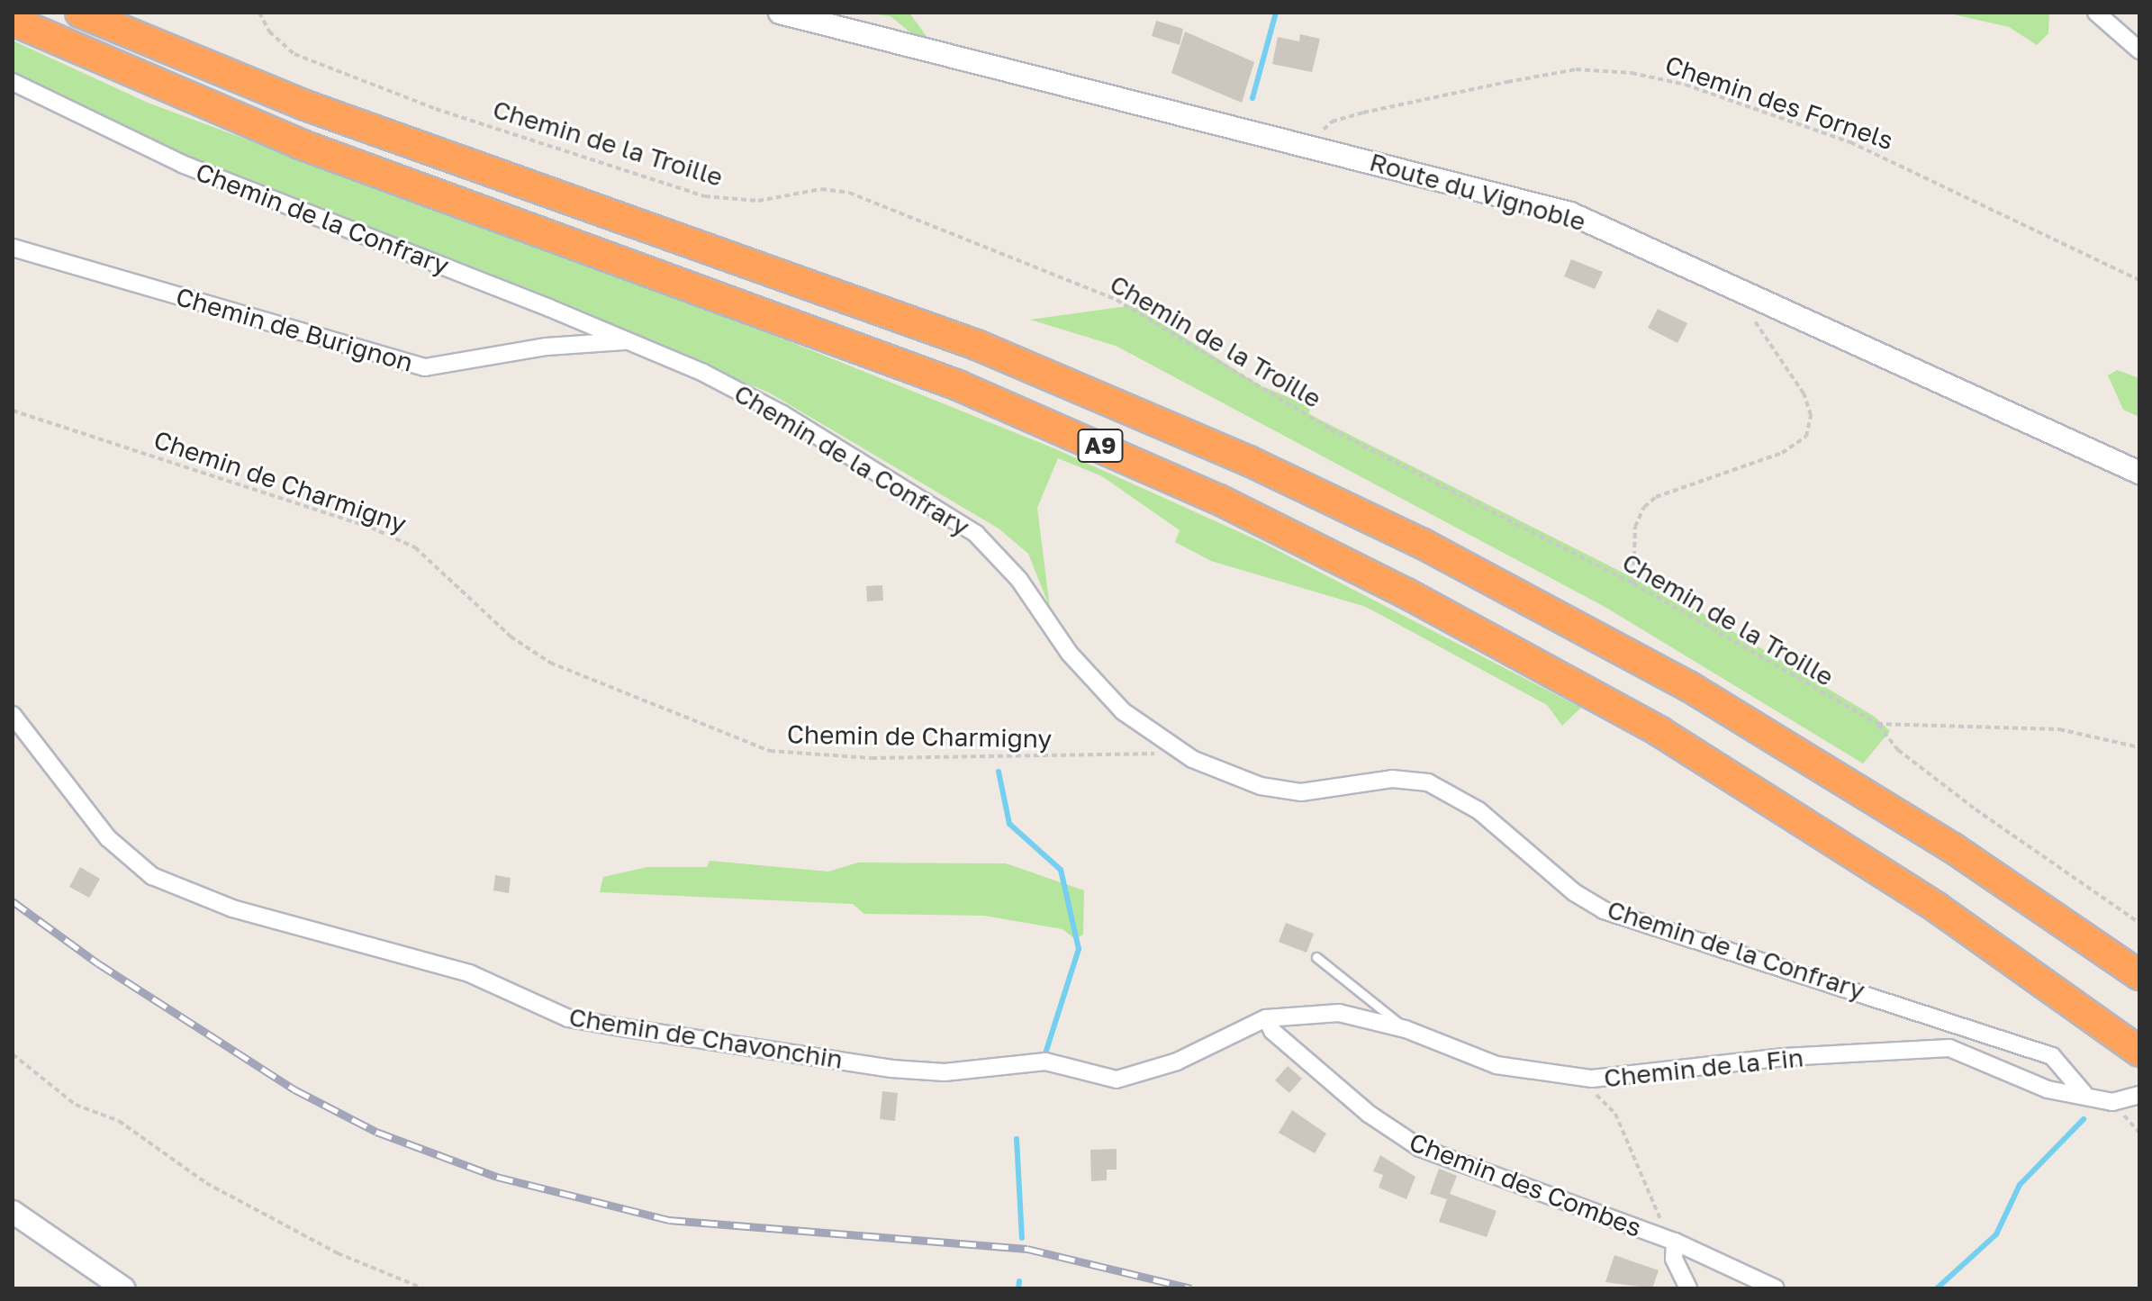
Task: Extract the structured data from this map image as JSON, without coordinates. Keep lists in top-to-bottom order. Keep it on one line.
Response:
{"streets":{"highway":["A9"],"street":["Route du Vignoble","Chemin de la Confrary","Chemin de Burignon","Chemin de Chavonchin","Chemin de la Fin","Chemin des Combes"],"path":["Chemin des Fornels","Chemin de la Troille","Chemin de Charmigny"]},"crossings":[["Chemin des Fornels","Route du Vignoble"],["Chemin de la Confrary","Chemin de Burignon"],["Chemin de la Confrary","Chemin de Charmigny"],["Chemin de la Confrary","Chemin de la Fin"],["Chemin de Chavonchin","Chemin de la Fin"],["Chemin de Chavonchin","Chemin des Combes"],["Chemin de la Fin","Chemin des Combes"]]}
